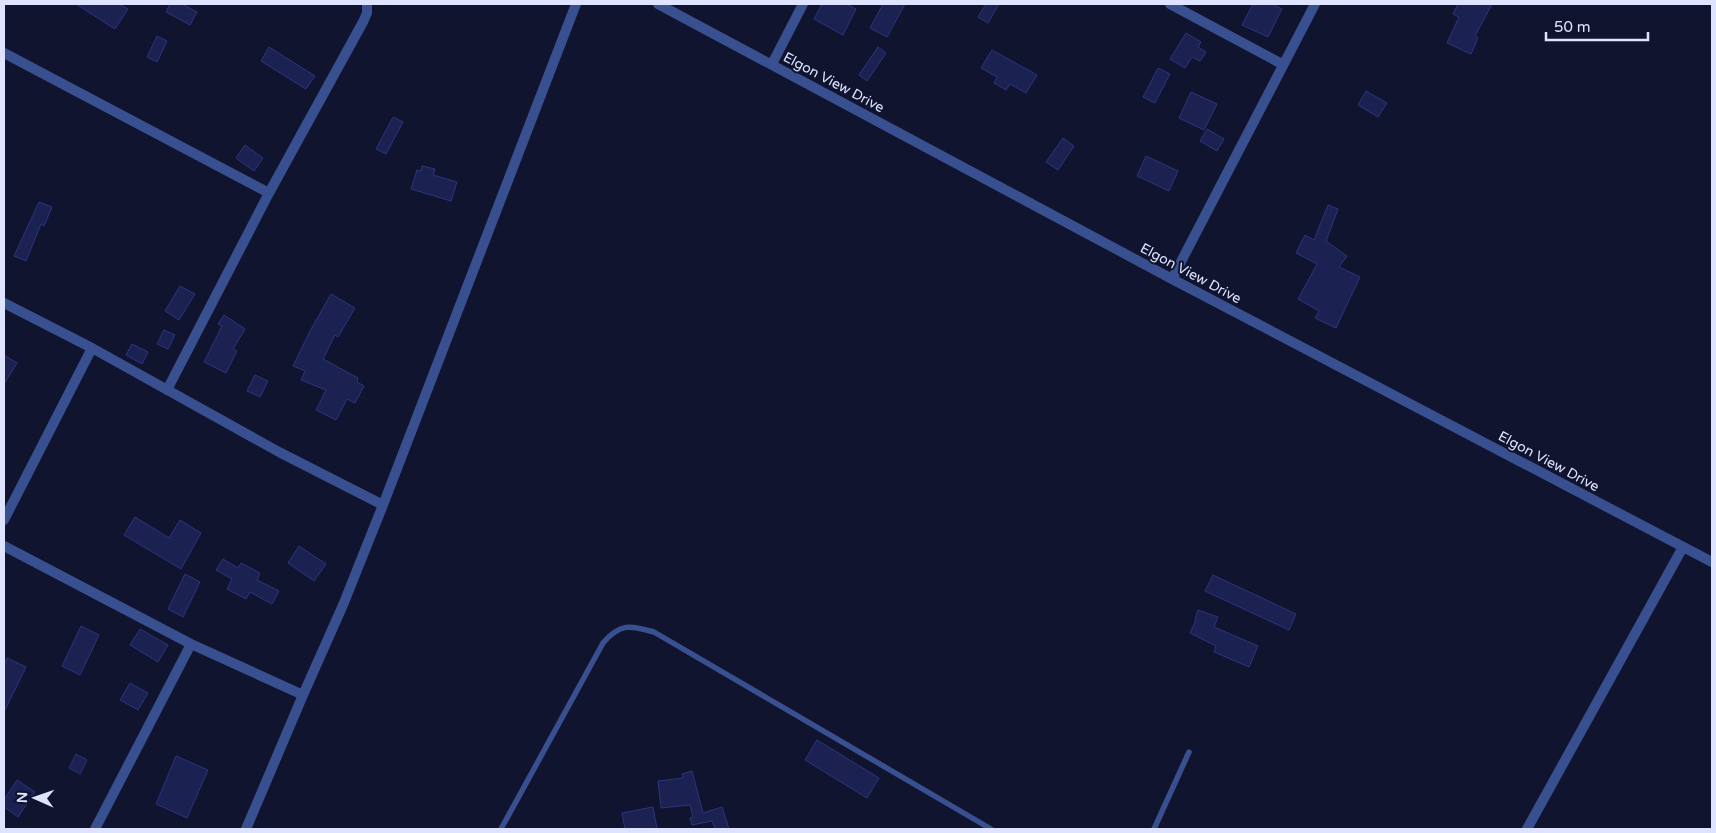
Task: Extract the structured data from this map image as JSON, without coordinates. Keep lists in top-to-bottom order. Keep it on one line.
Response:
{"streets":{"street":["Elgon View Drive"]},"scale_bar":"50 m","north":"left"}
